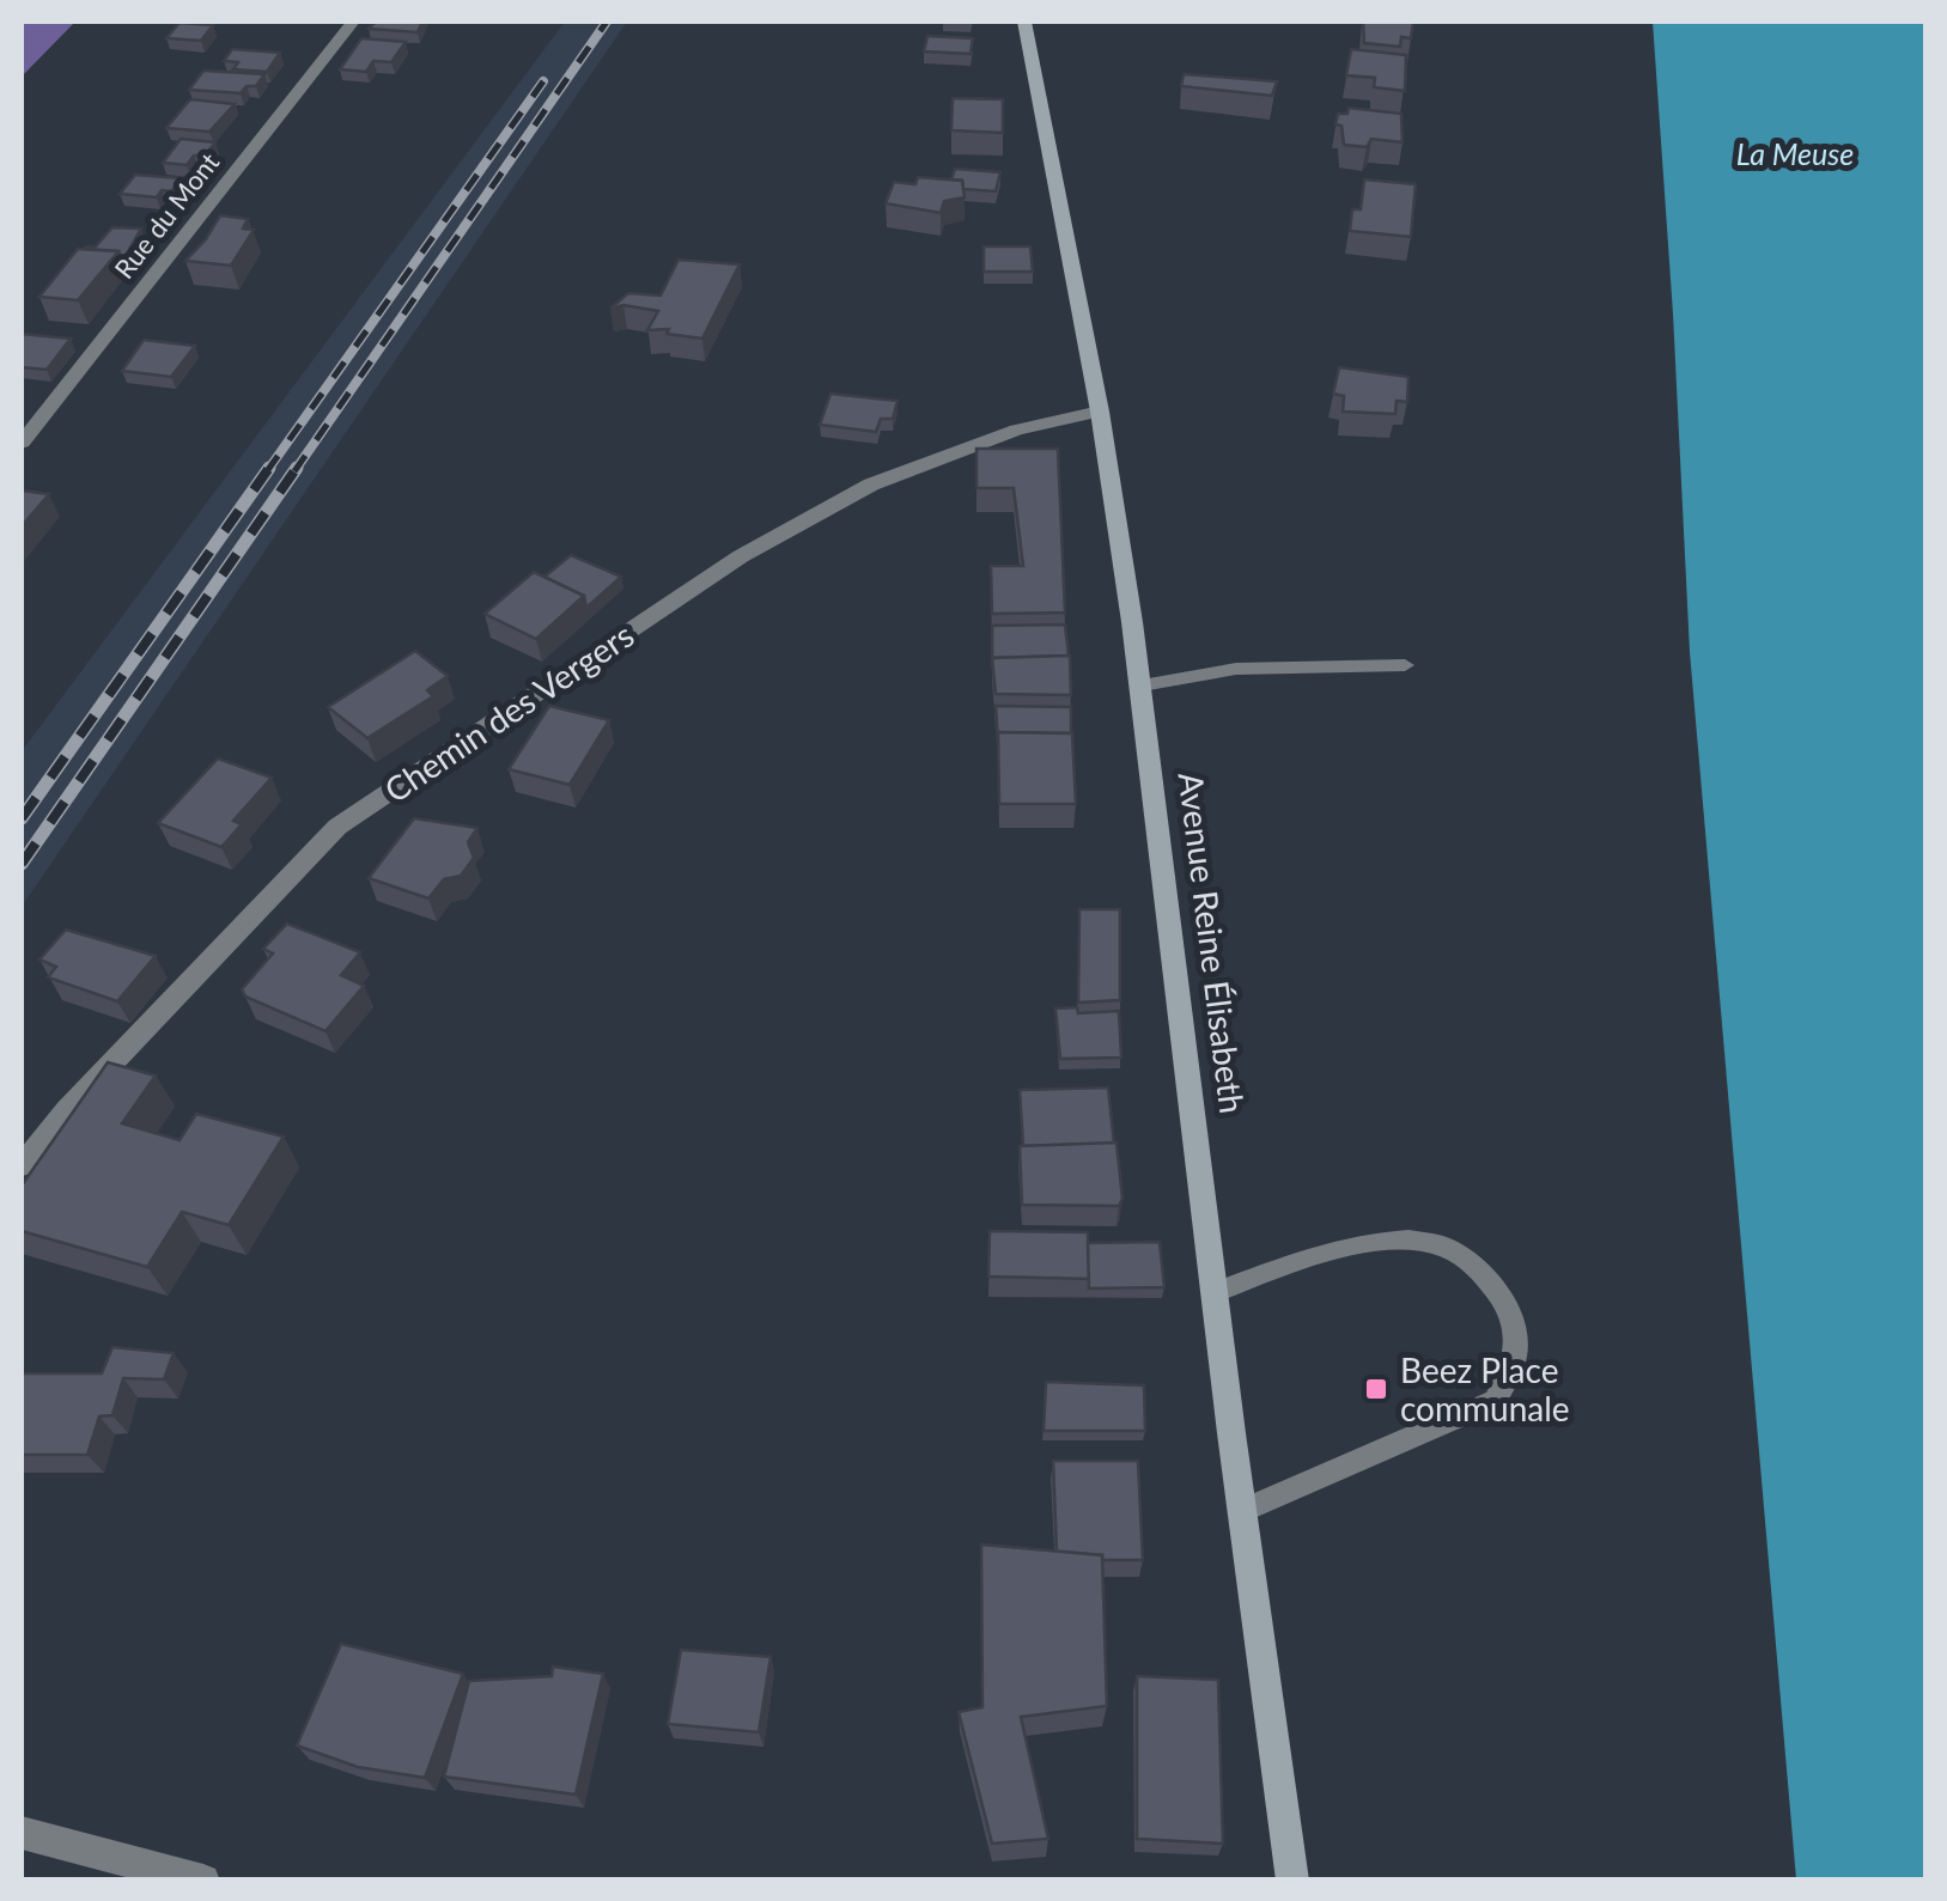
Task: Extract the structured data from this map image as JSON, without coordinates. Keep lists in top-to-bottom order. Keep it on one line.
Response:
{"streets":{"main road":["Avenue Reine Élisabeth"],"street":["Rue du Mont","Chemin des Vergers"]},"crossings":[["Chemin des Vergers","Avenue Reine Élisabeth"]],"water":["La Meuse"],"places":{"transit":["Beez Place communale"]}}
